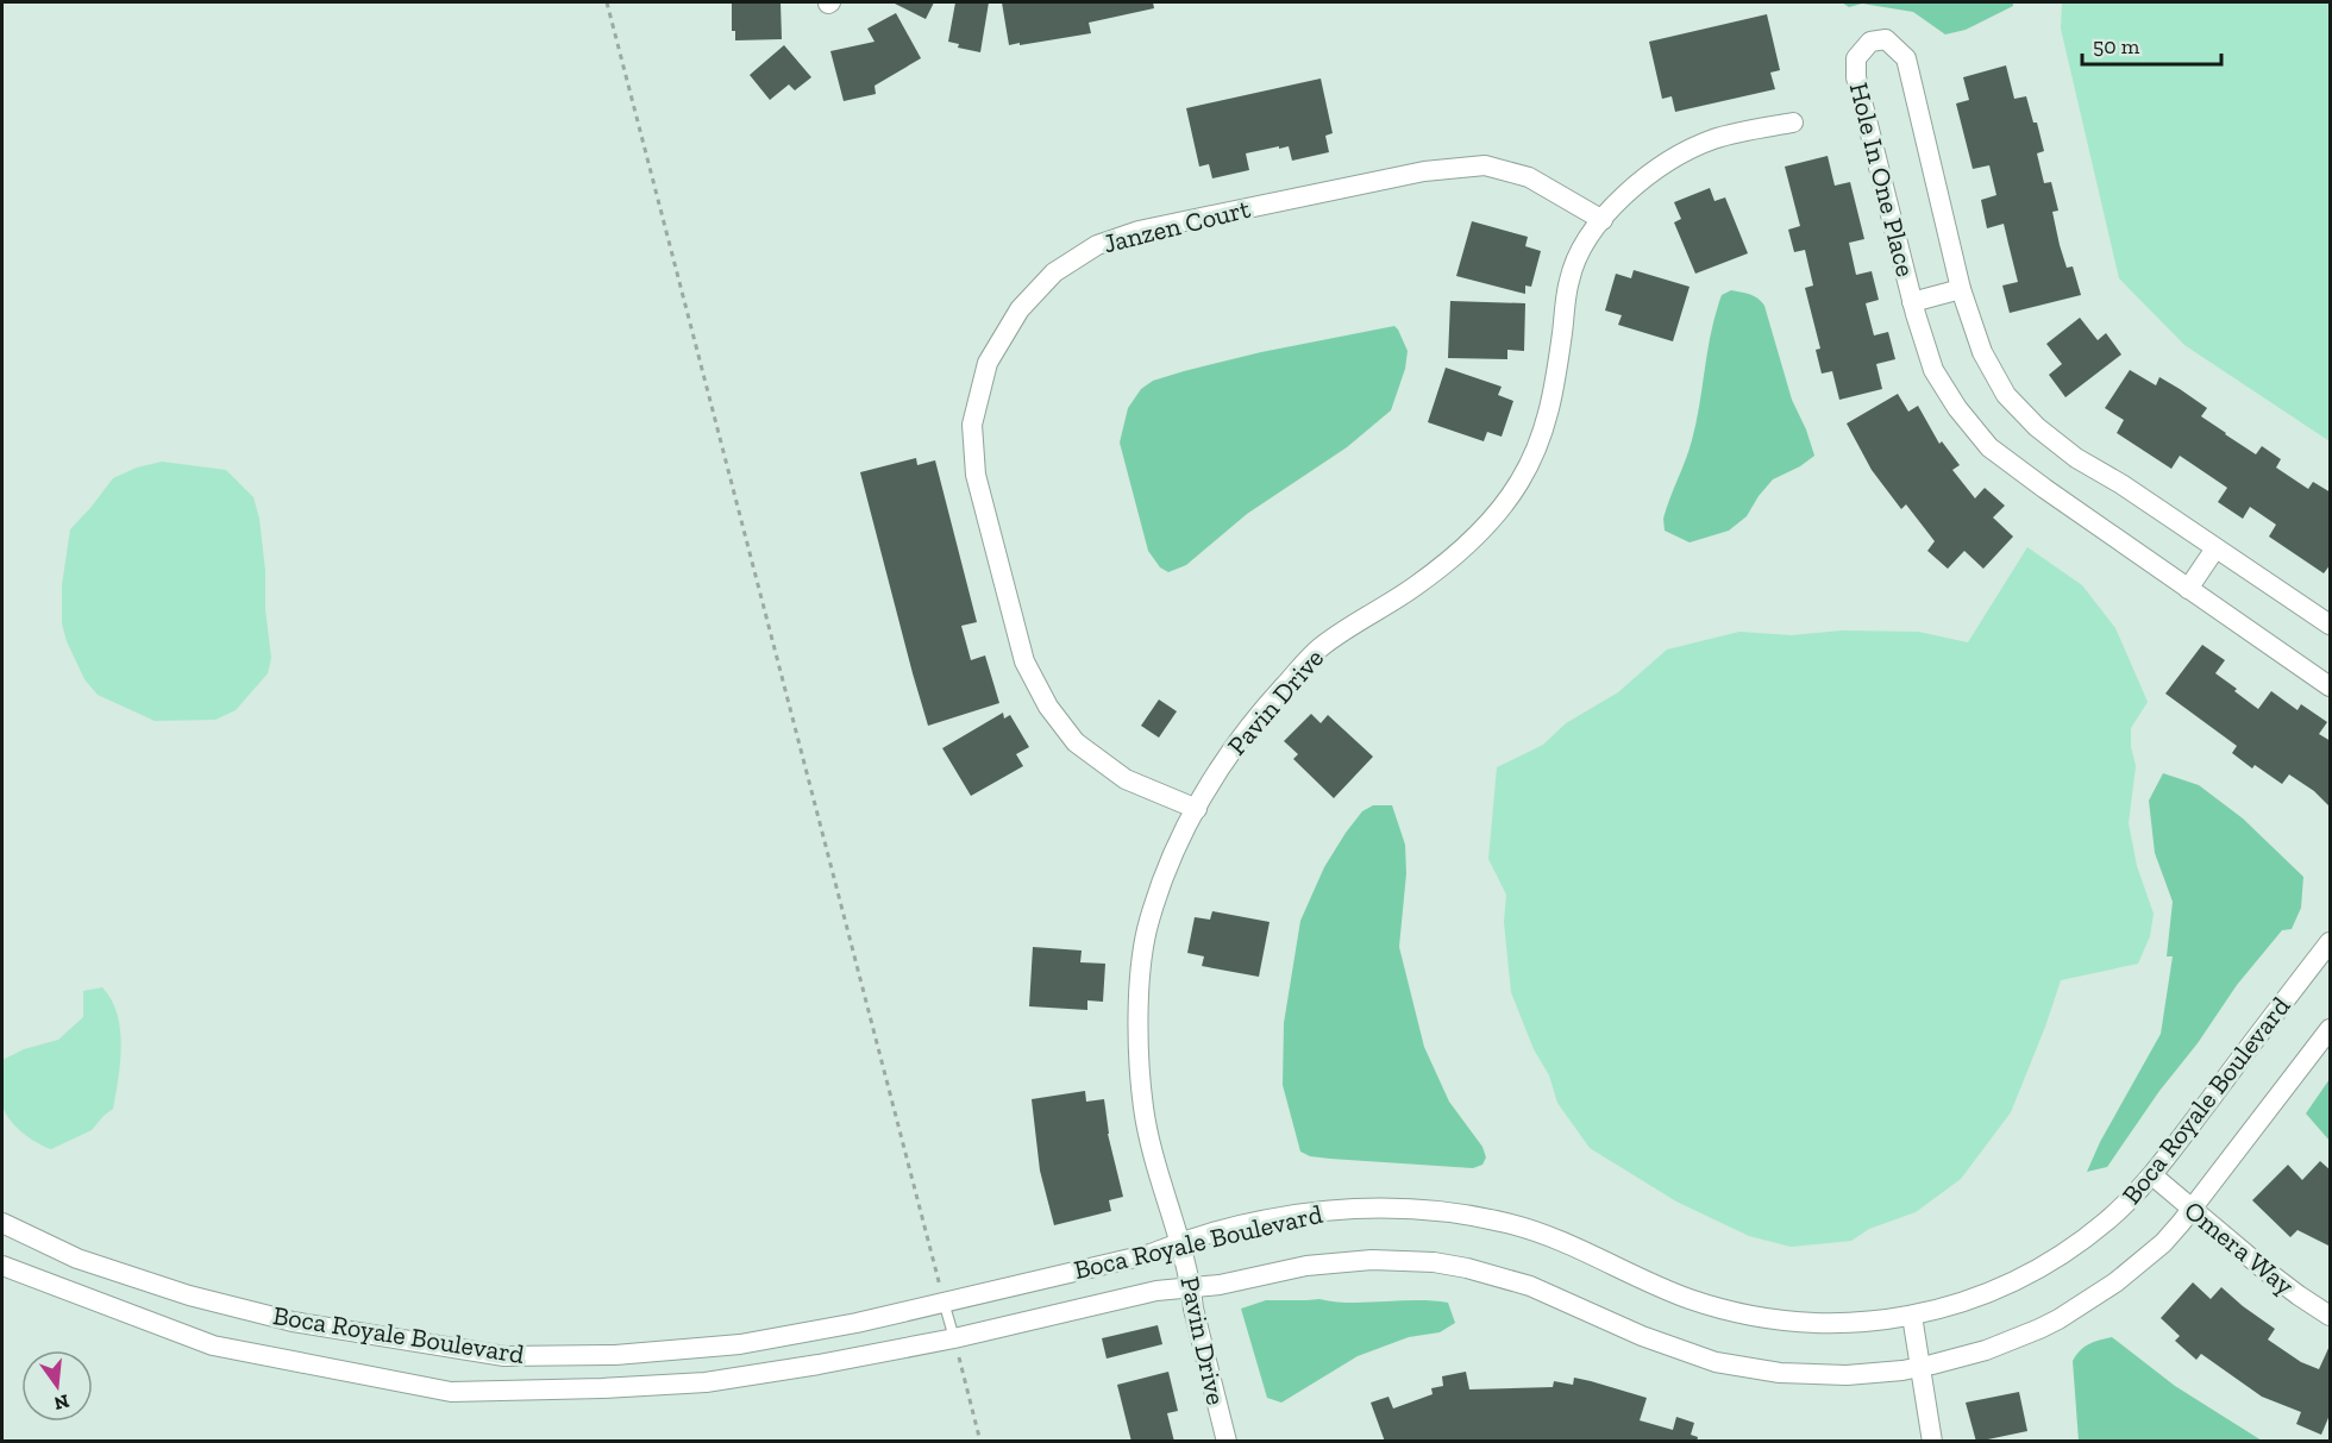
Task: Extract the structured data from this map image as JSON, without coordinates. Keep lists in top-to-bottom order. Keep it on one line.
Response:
{"streets":{"street":["Hole In One Place","Janzen Court","Pavin Drive","Boca Royale Boulevard","Omera Way"]},"crossings":[["Janzen Court","Pavin Drive"],["Pavin Drive","Boca Royale Boulevard"],["Boca Royale Boulevard","Omera Way"]],"scale_bar":"50 m","north":"bottom"}
